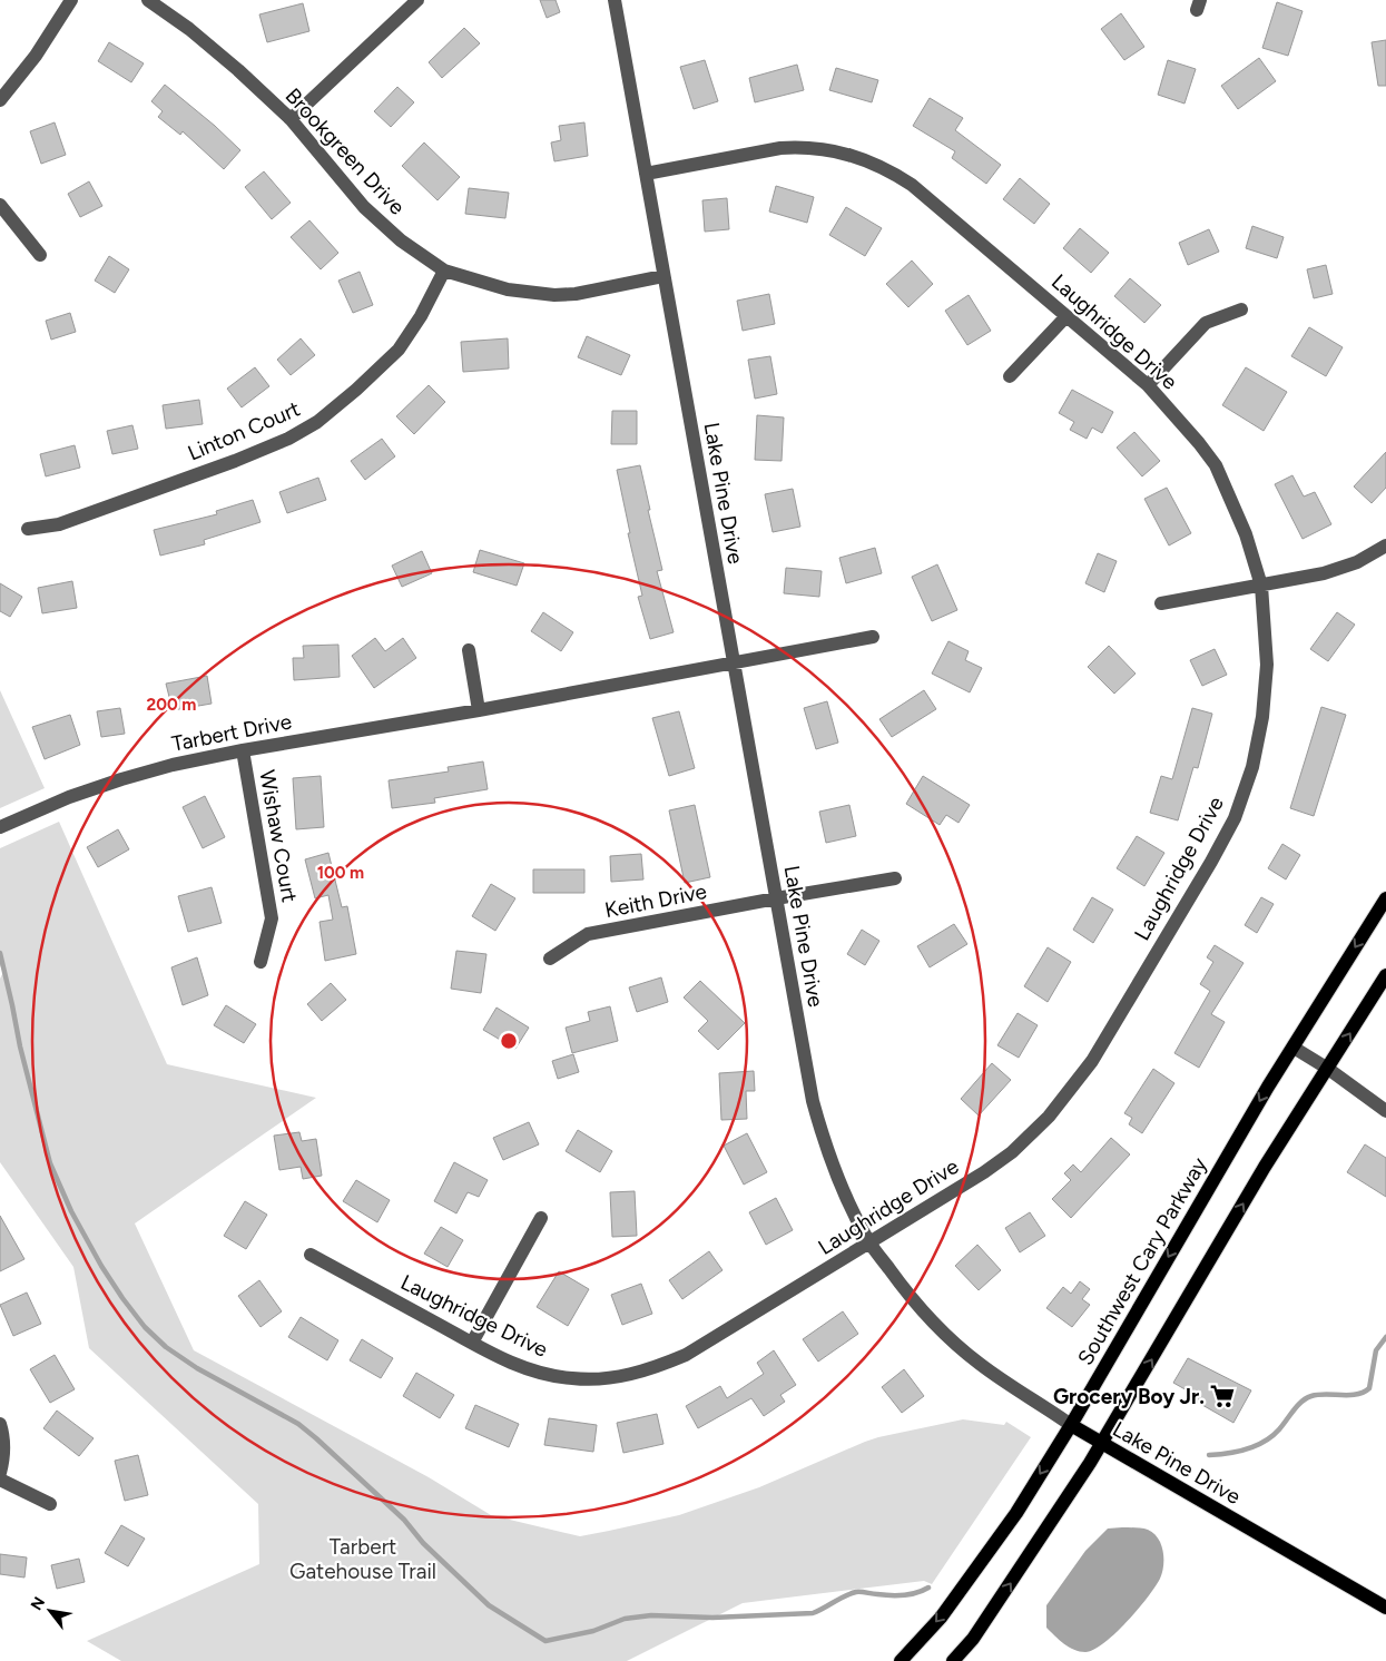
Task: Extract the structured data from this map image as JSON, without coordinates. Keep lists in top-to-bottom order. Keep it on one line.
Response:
{"streets":{"main road":["Lake Pine Drive","Southwest Cary Parkway"],"street":["Brookgreen Drive","Laughridge Drive","Linton Court","Tarbert Drive","Wishaw Court","Keith Drive"]},"crossings":[["Brookgreen Drive","Linton Court"],["Brookgreen Drive","Lake Pine Drive"],["Laughridge Drive","Lake Pine Drive"],["Lake Pine Drive","Tarbert Drive"],["Lake Pine Drive","Keith Drive"],["Lake Pine Drive","Southwest Cary Parkway"],["Tarbert Drive","Wishaw Court"]],"parks":["Tarbert Gatehouse Trail"],"places":{"supermarket":["Grocery Boy Jr."]},"north":"top left","rings":["200 m","100 m"]}
